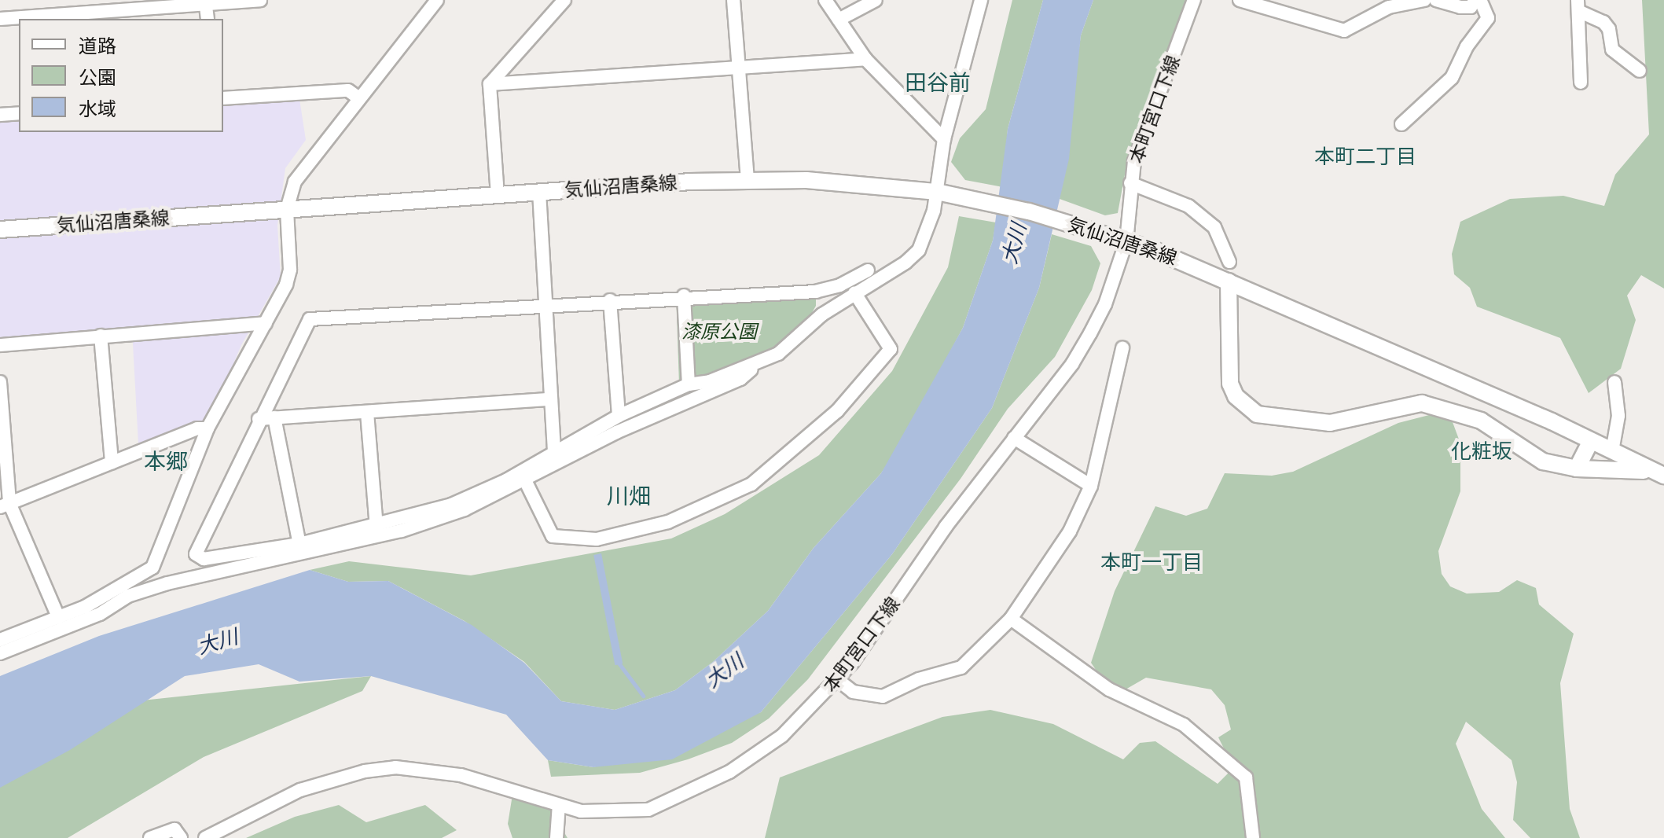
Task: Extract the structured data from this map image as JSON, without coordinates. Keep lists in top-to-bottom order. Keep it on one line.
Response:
{"streets":{"main road":["気仙沼唐桑線"],"street":["本町宮口下線"]},"crossings":[["本町宮口下線","気仙沼唐桑線"]],"districts":["田谷前","本町二丁目","化粧坂","本郷","川畑","本町一丁目"],"water":["大川"],"parks":["漆原公園"],"legend":["道路","公園","水域"]}
